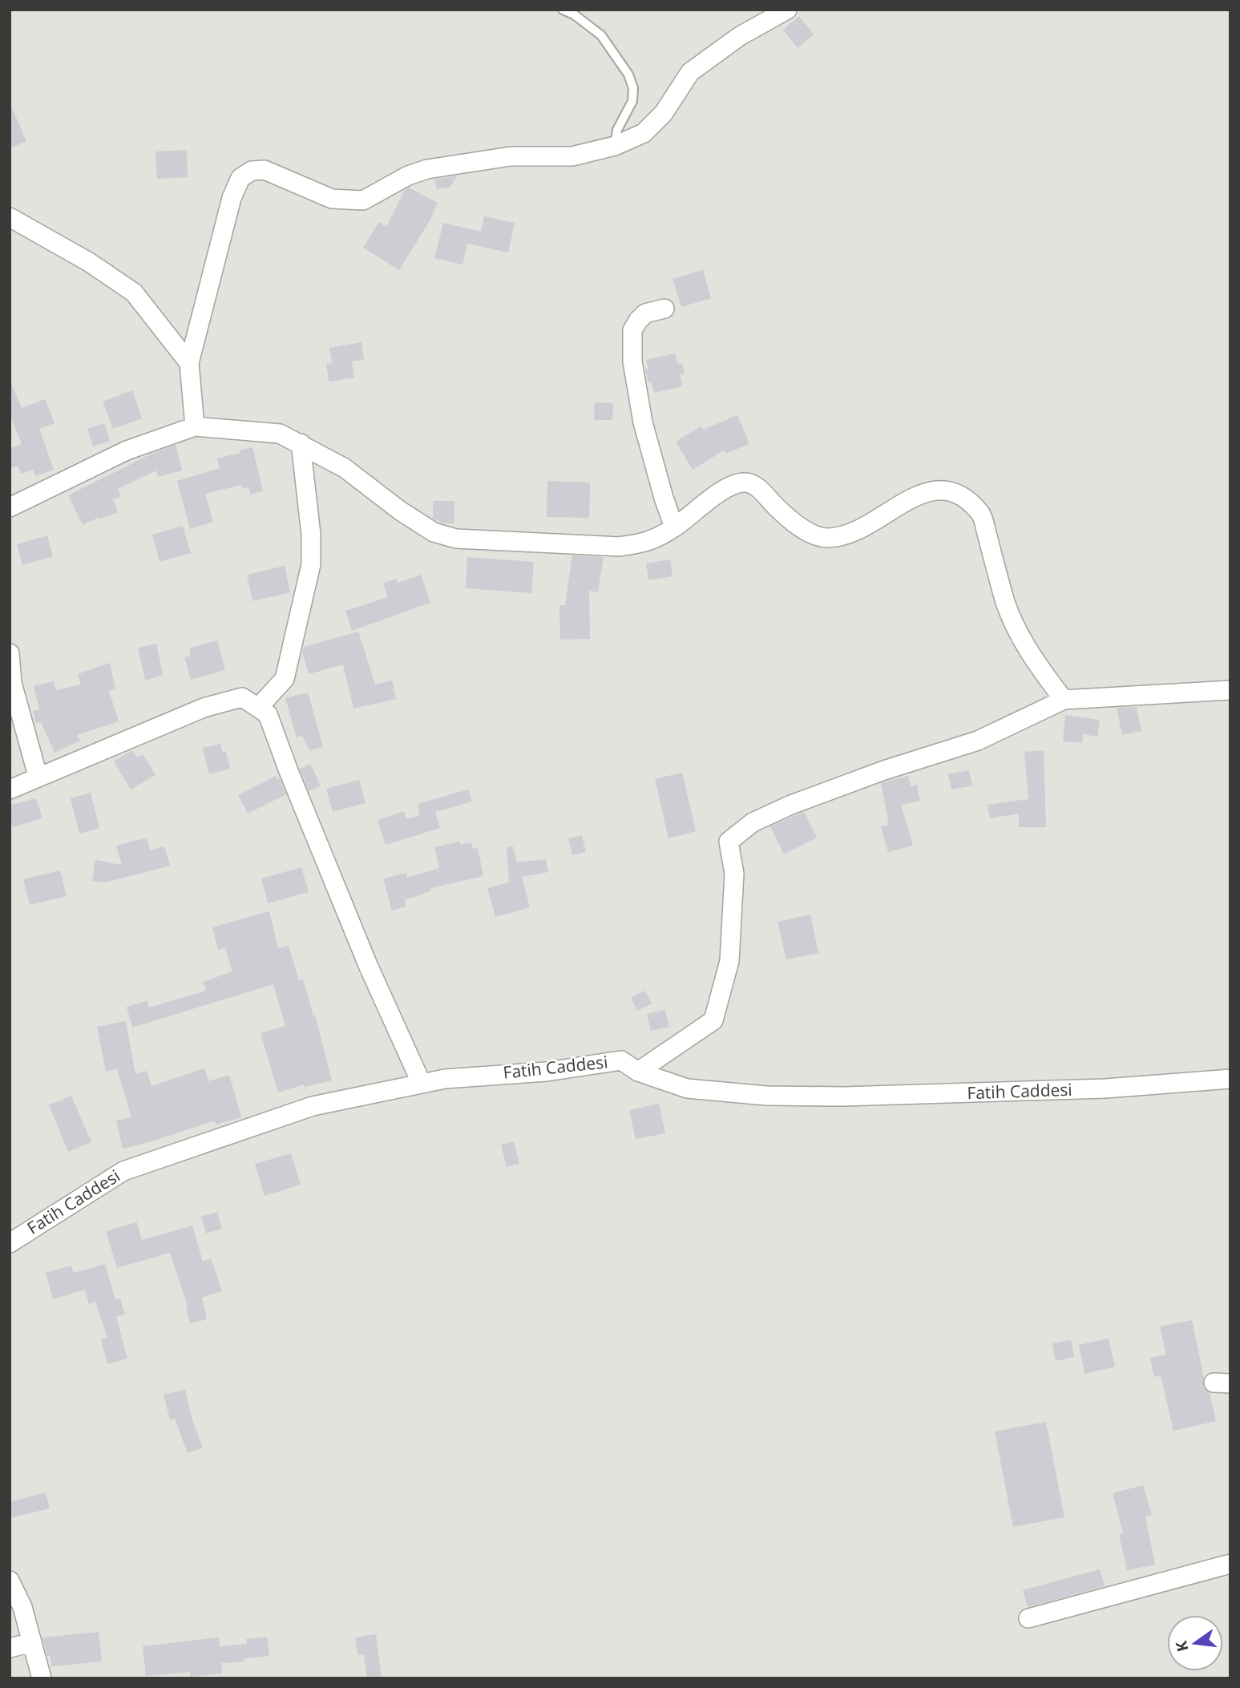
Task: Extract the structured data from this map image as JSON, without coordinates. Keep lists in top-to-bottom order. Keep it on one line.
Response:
{"streets":{"street":["Fatih Caddesi"]},"north":"left"}
